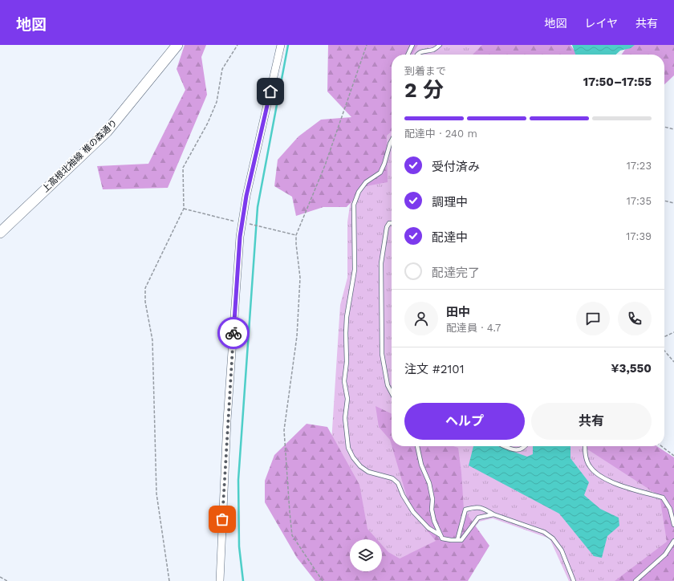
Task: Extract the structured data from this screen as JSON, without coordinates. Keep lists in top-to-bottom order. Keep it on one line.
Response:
{"streets":{"main road":["上高根北袖線 椎の森通り"]},"page":{"header":"地図","nav":["地図","レイヤ","共有"],"heading":["2 分","到着まで","17:50–17:55"],"panel":["田中","配達員 · 4.7","注文 #2101","¥3,550"],"bar":"配達中 · 240 m","list":[["受付済み","17:23"],["調理中","17:35"],["配達中","17:39"],"配達完了"],"buttons":["ヘルプ","共有"]}}
